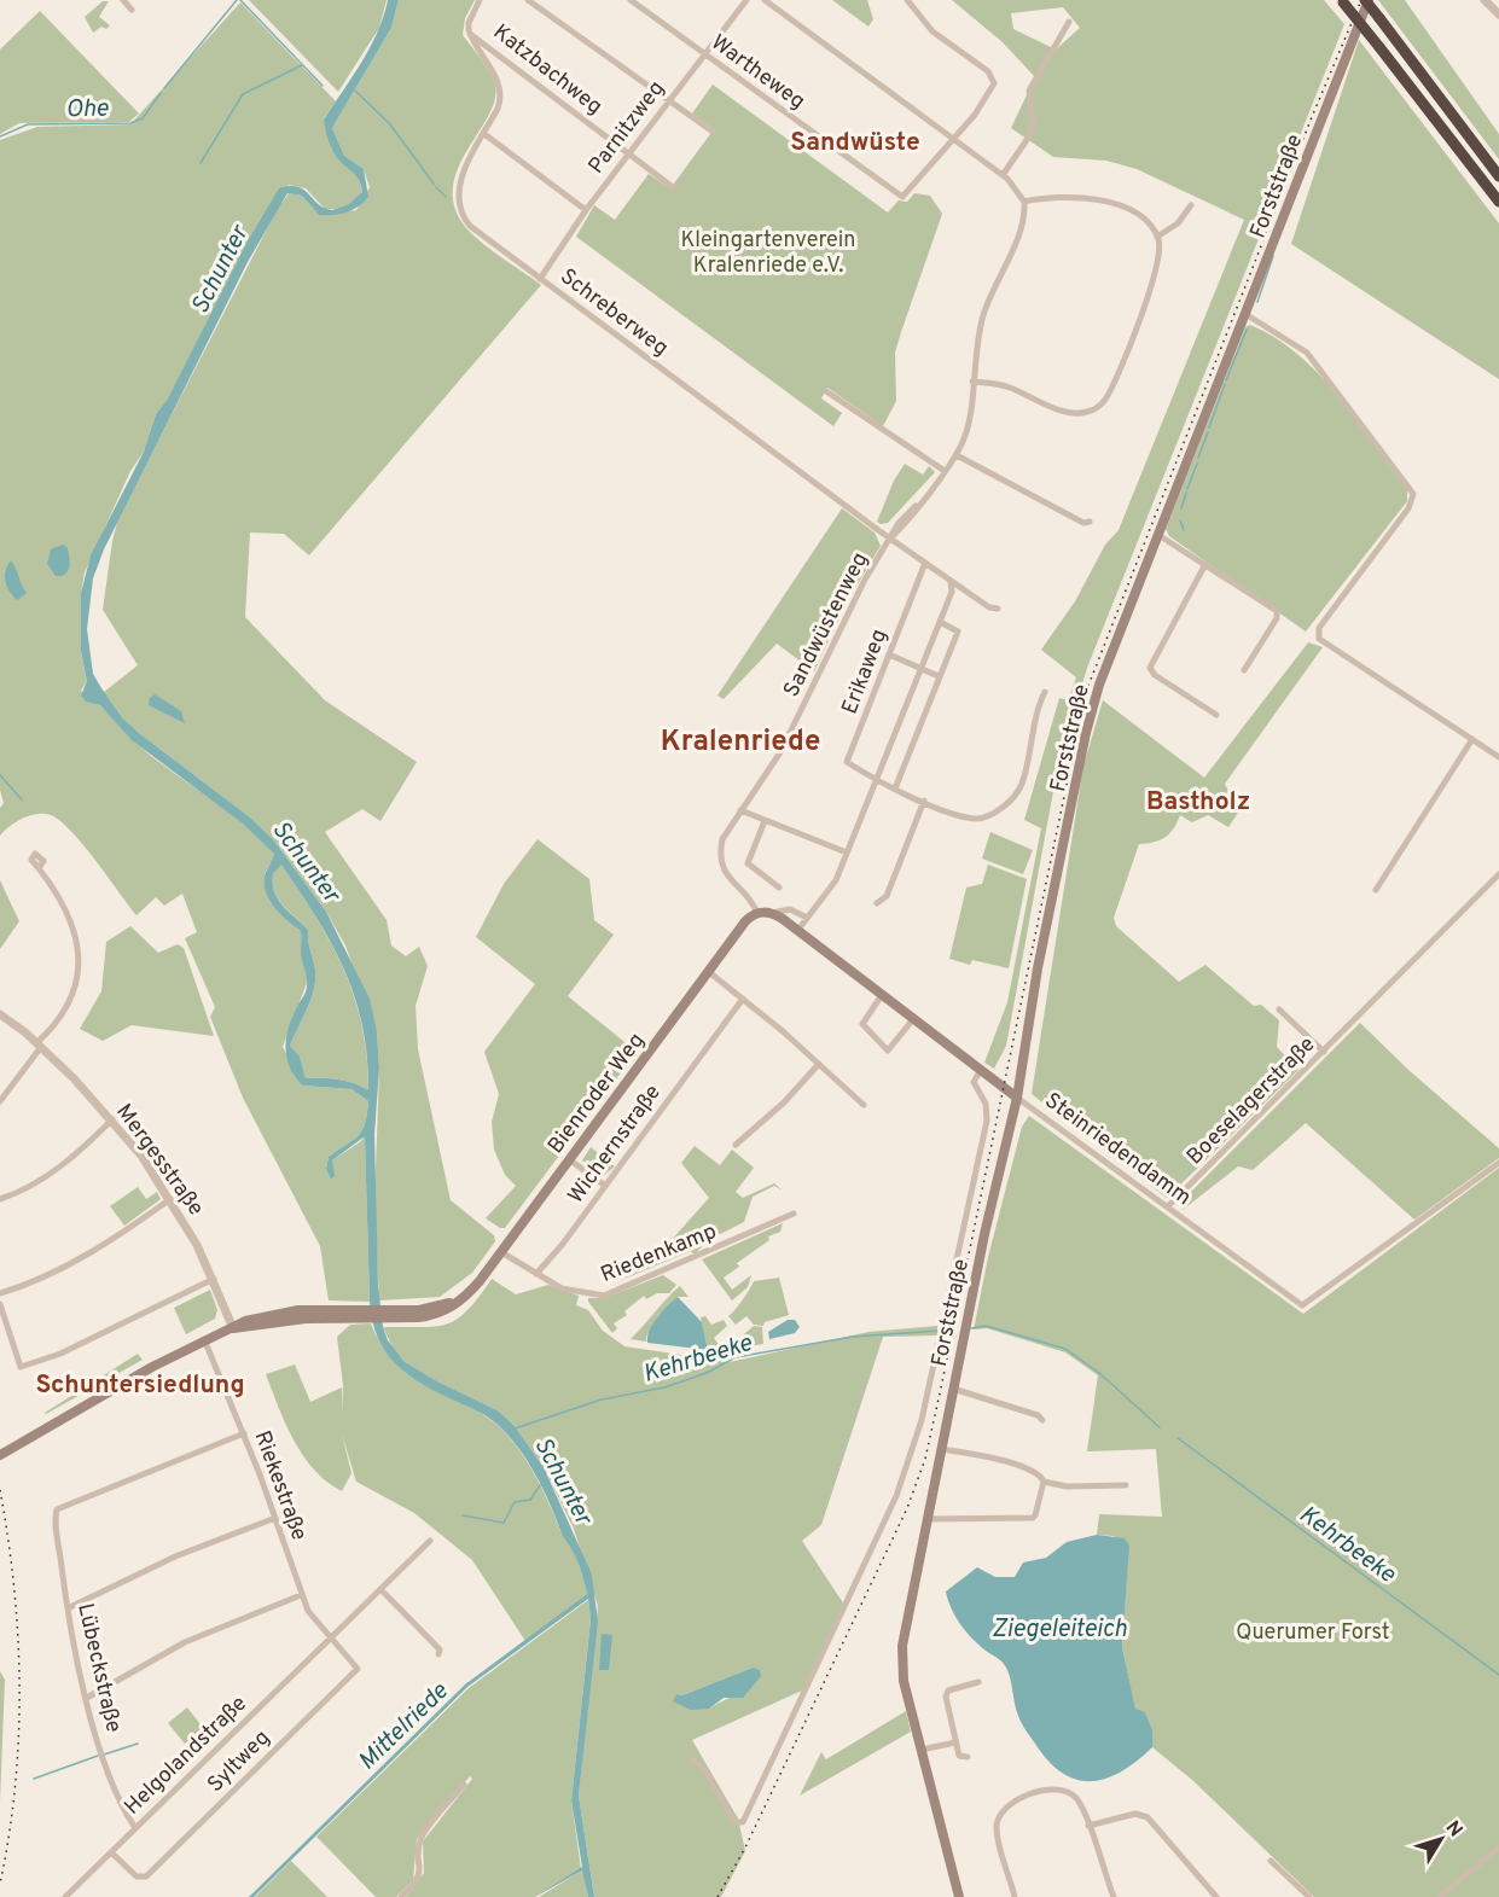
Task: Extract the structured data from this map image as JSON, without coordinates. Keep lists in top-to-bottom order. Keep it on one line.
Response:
{"streets":{"main road":["Forststraße","Bienroder Weg","Steinriedendamm"],"street":["Katzbachweg","Wartheweg","Parnitzweg","Schreberweg","Sandwüstenweg","Erikaweg","Boeselagerstraße","Wichernstraße","Mergesstraße","Riedenkamp","Riekestraße","Lübeckstraße","Helgolandstraße","Syltweg"]},"crossings":[["Katzbachweg","Parnitzweg"],["Katzbachweg","Schreberweg"],["Wartheweg","Parnitzweg"],["Parnitzweg","Schreberweg"],["Forststraße","Steinriedendamm"],["Schreberweg","Sandwüstenweg"],["Schreberweg","Erikaweg"],["Sandwüstenweg","Bienroder Weg"],["Bienroder Weg","Mergesstraße"],["Bienroder Weg","Riekestraße"],["Boeselagerstraße","Steinriedendamm"],["Wichernstraße","Riedenkamp"],["Riekestraße","Lübeckstraße"],["Riekestraße","Helgolandstraße"],["Riekestraße","Syltweg"],["Lübeckstraße","Helgolandstraße"],["Helgolandstraße","Syltweg"]],"districts":["Sandwüste","Kralenriede","Bastholz","Schuntersiedlung"],"water":["Ohe","Schunter","Kehrbeeke","Ziegeleiteich","Mittelriede"],"parks":["Kleingartenverein Kralenriede e.V.","Querumer Forst"],"north":"top right"}
